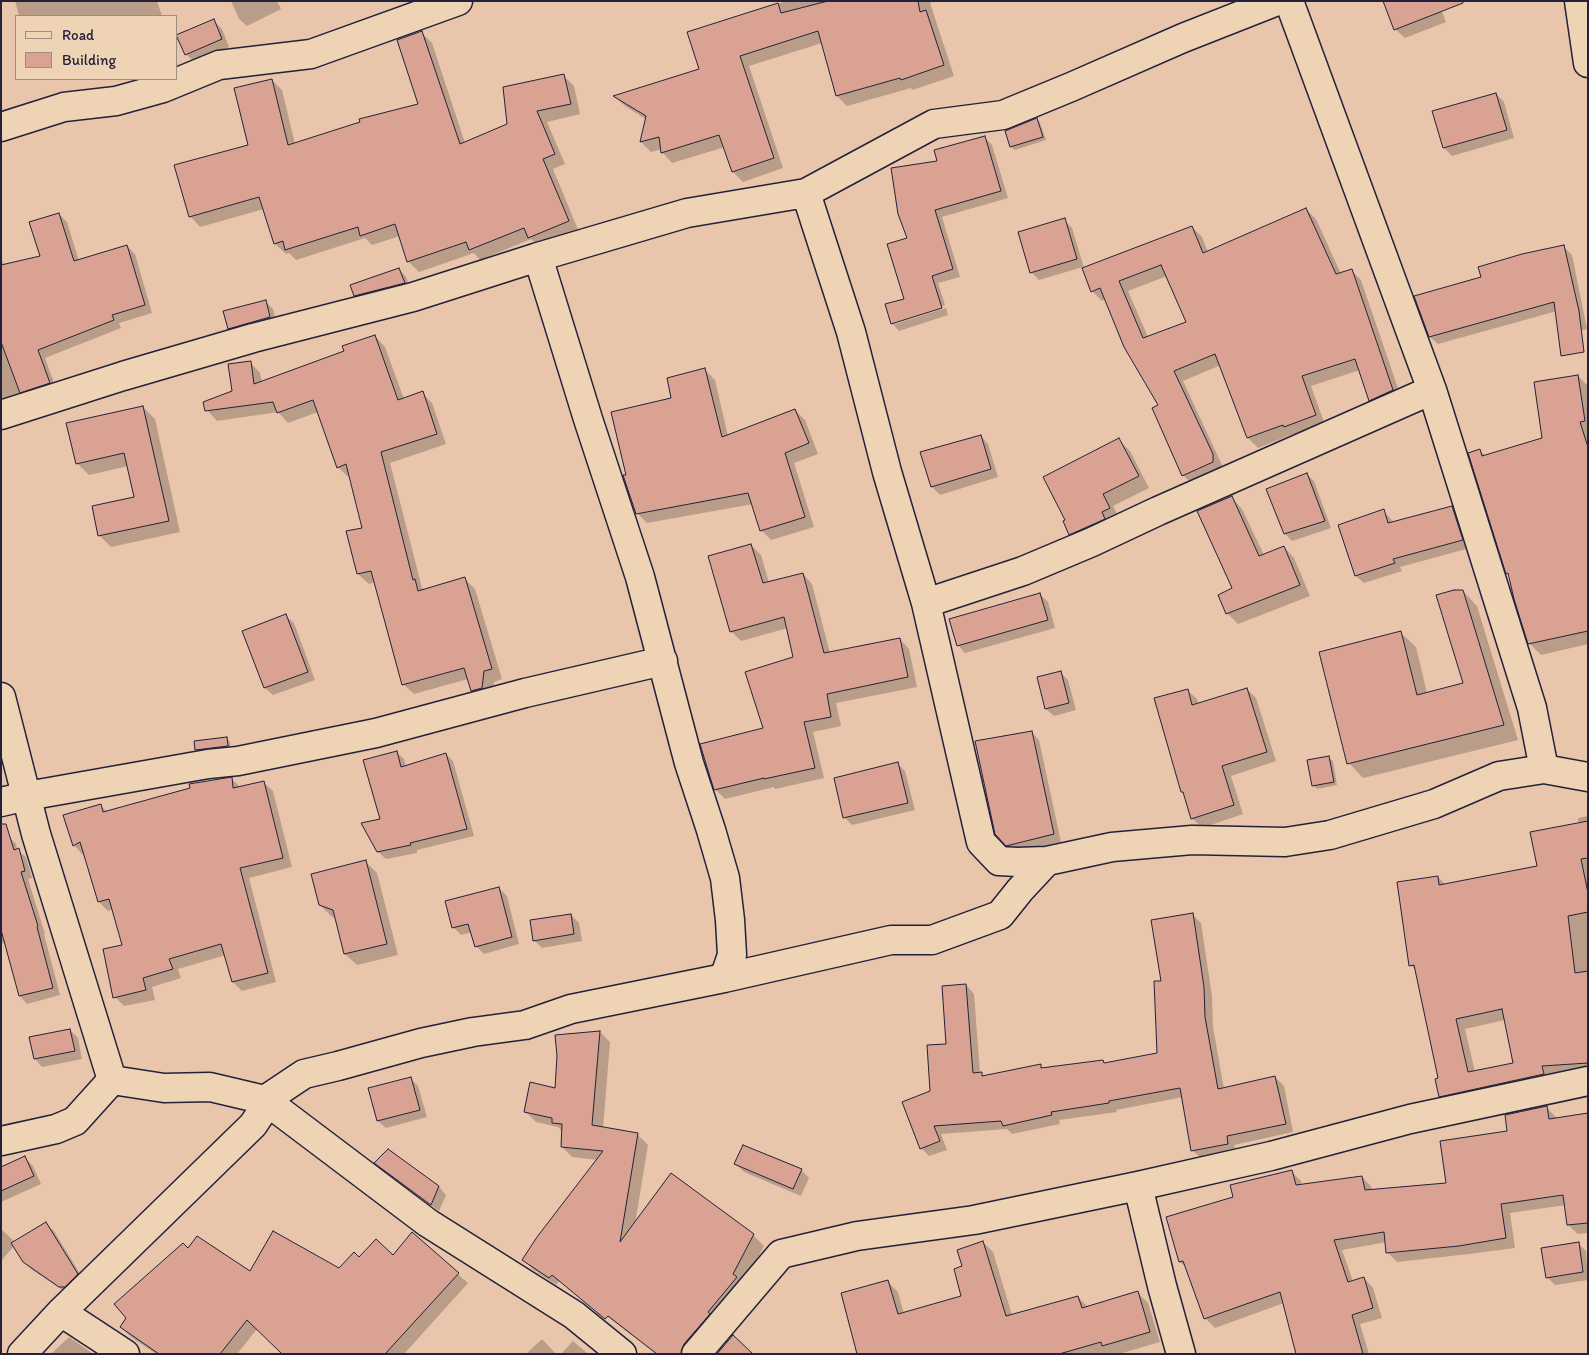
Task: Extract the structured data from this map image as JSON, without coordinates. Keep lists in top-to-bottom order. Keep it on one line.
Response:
{"legend":["Road","Building"]}
